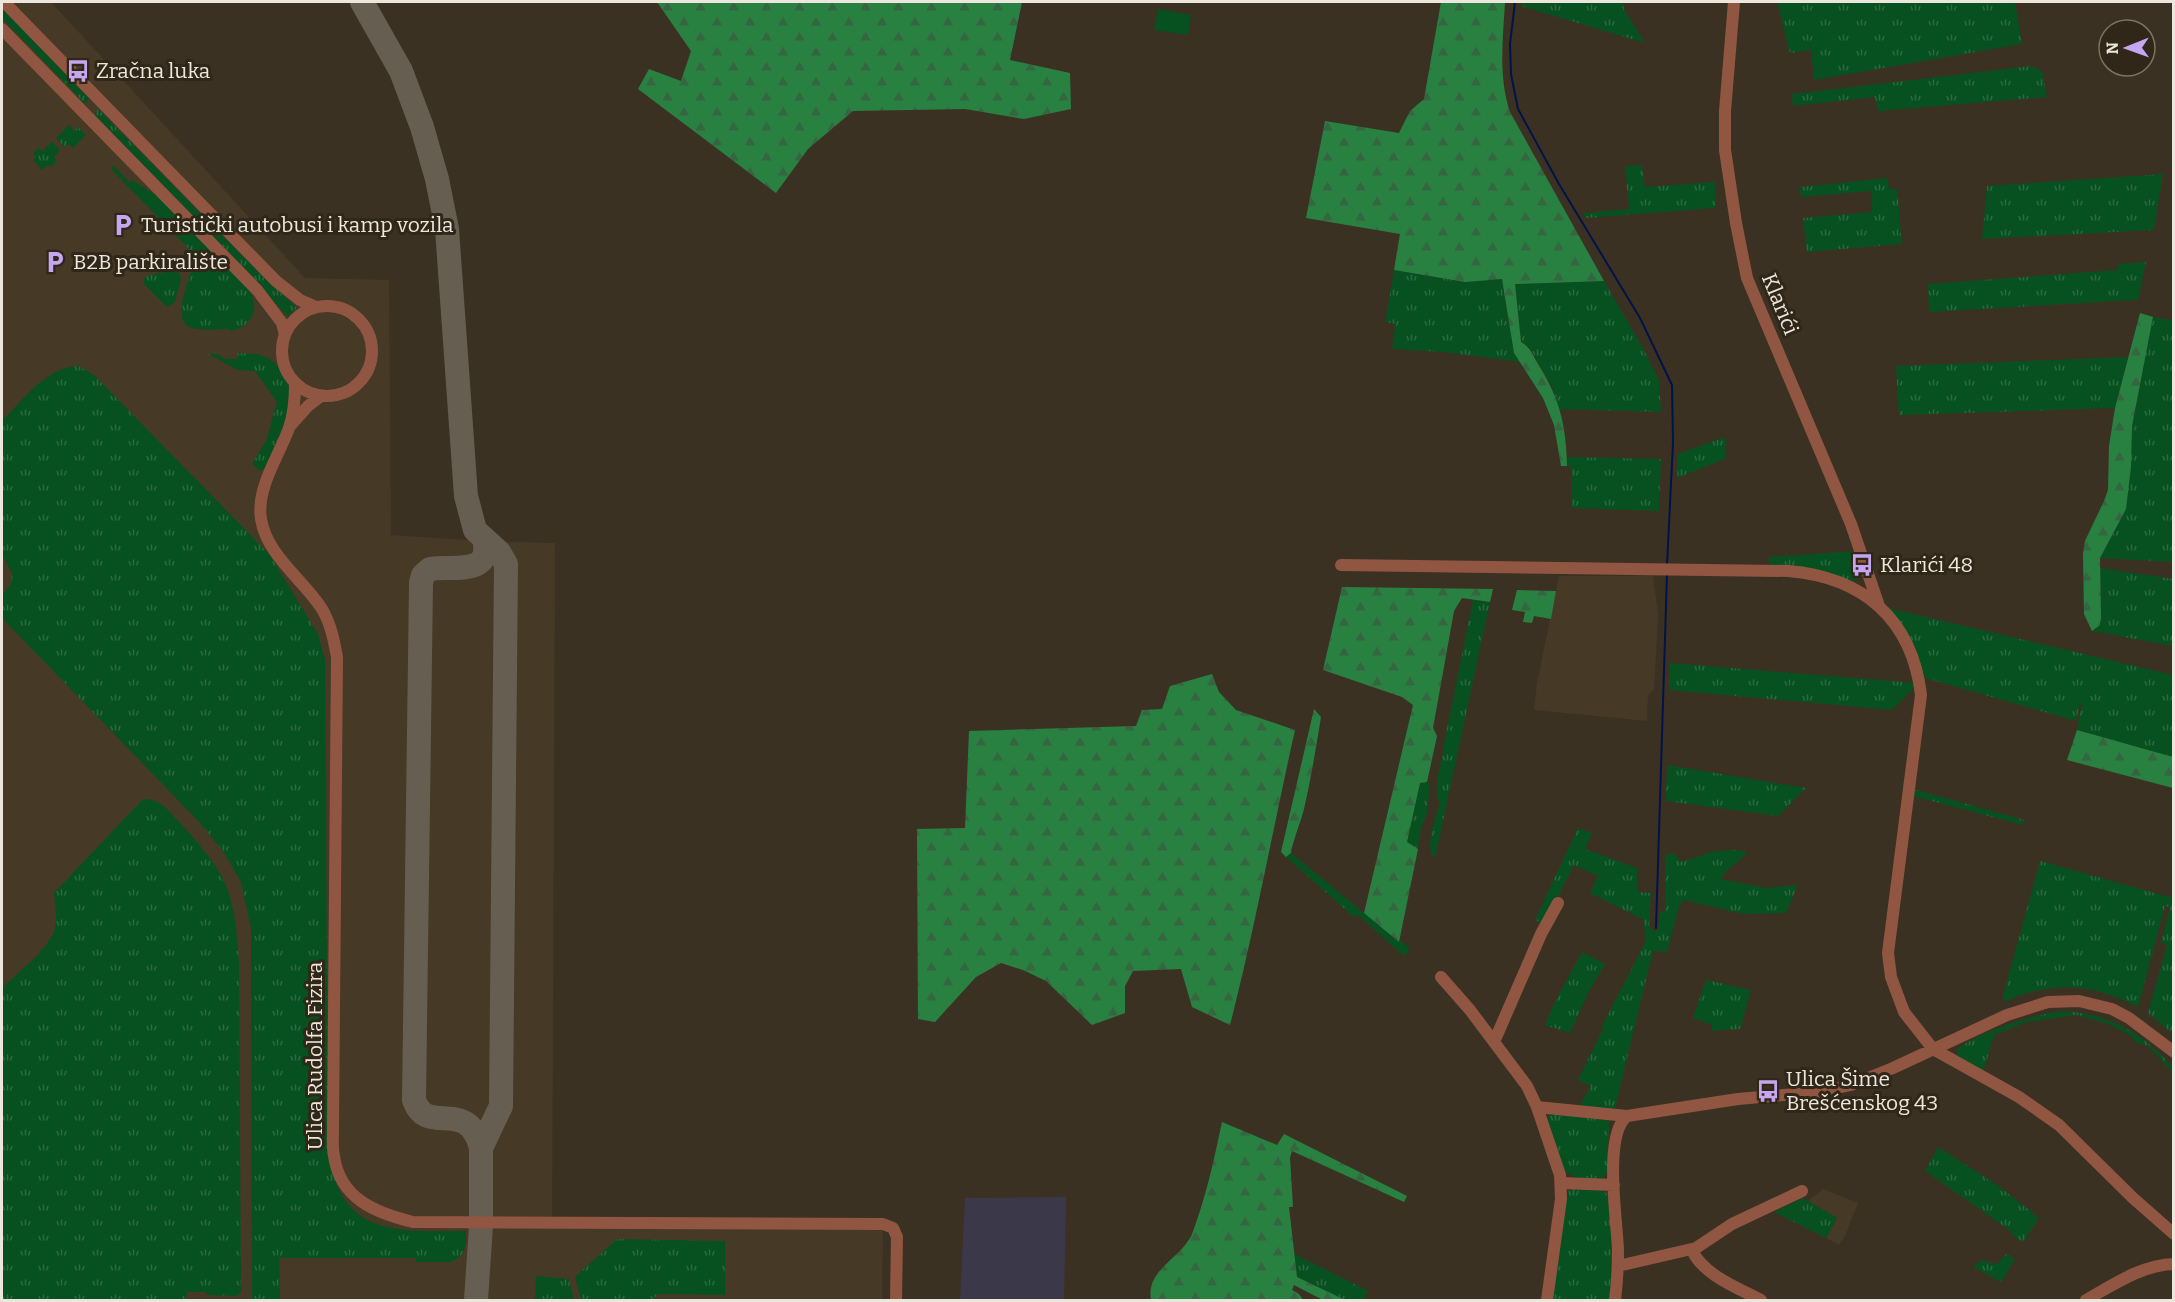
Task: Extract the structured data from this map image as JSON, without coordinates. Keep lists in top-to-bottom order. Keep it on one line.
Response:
{"streets":{"street":["Klarići","Ulica Rudolfa Fizira"]},"places":{"bus stop":["Zračna luka","Klarići 48","Ulica Šime Brešćenskog 43"],"parking":["Turistički autobusi i kamp vozila","B2B parkiralište"]},"north":"left"}
